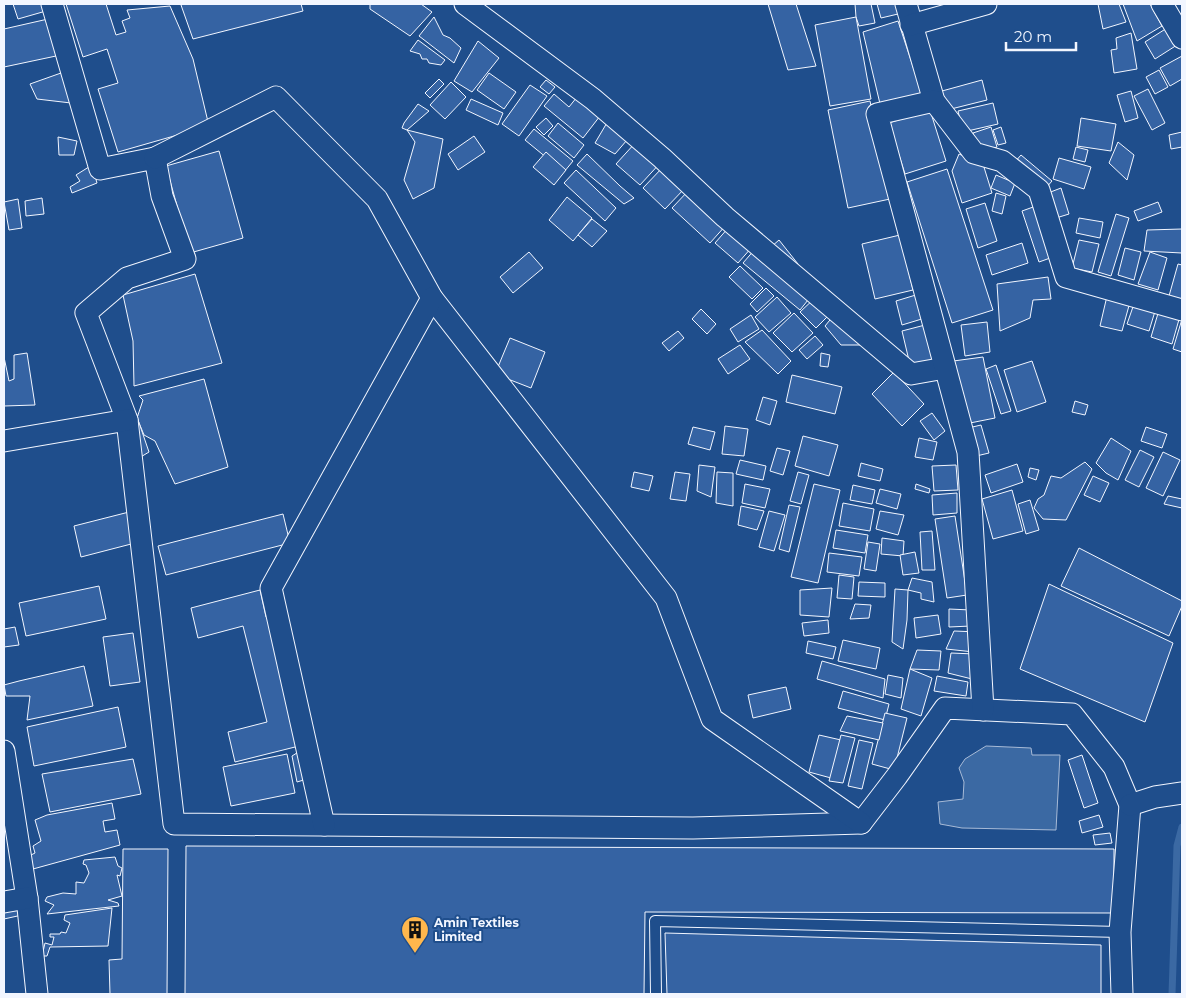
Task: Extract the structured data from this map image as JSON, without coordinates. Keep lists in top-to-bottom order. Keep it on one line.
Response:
{"places":{"building":["Amin Textiles Limited"]},"scale_bar":"20 m"}
